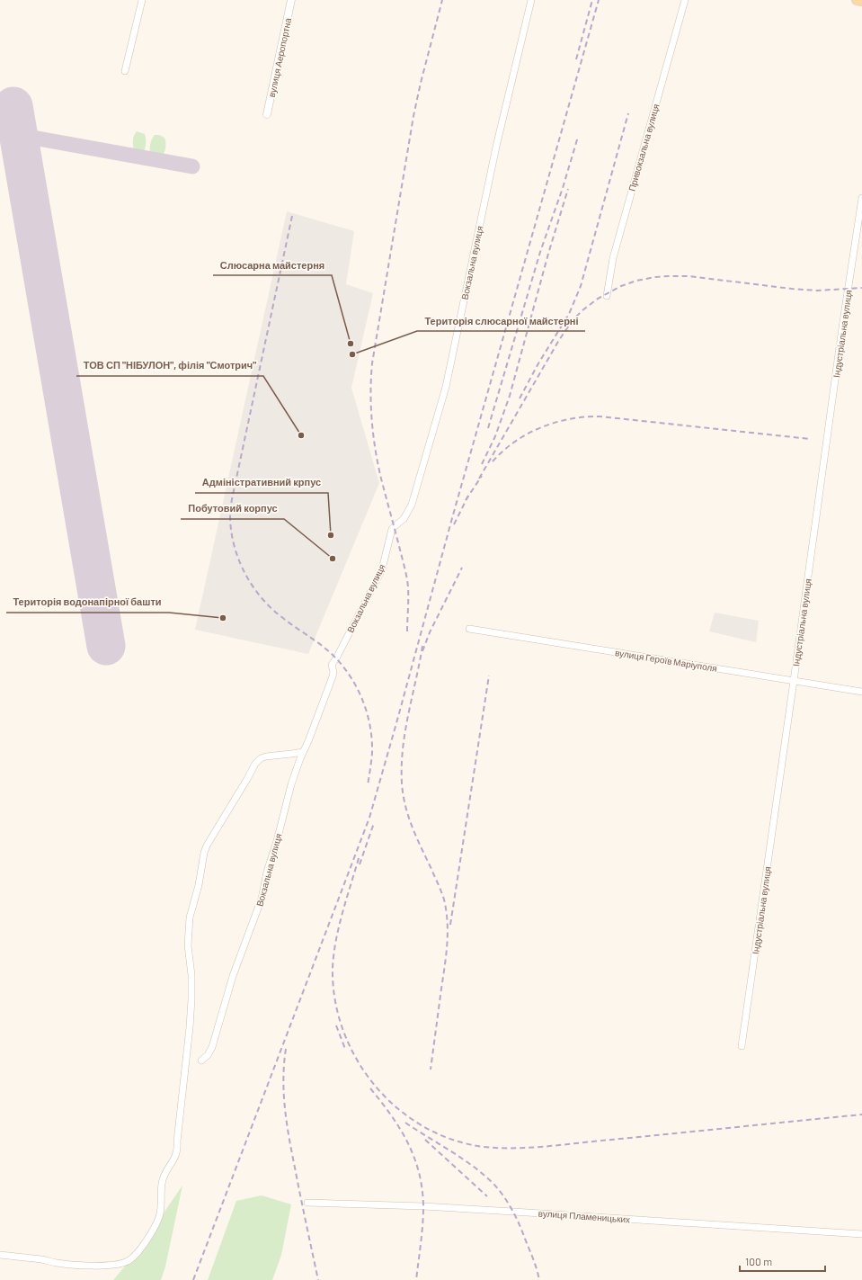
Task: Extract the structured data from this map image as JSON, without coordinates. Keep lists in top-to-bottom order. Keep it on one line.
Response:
{"streets":{"street":["вулиця Аеропортна","Привокзальна вулиця","Вокзальна вулиця","Індустріальна вулиця","вулиця Героїв Маріуполя","вулиця Пламеницьких"]},"crossings":[["Індустріальна вулиця","вулиця Героїв Маріуполя"]],"places":["Слюсарна майстерня","Територія слюсарної майстерні","ТОВ СП \"НІБУЛОН\", філія \"Смотрич\"","Адміністративний крпус","Побутовий корпус","Територія водонапірної башти"],"scale_bar":"100 m"}
